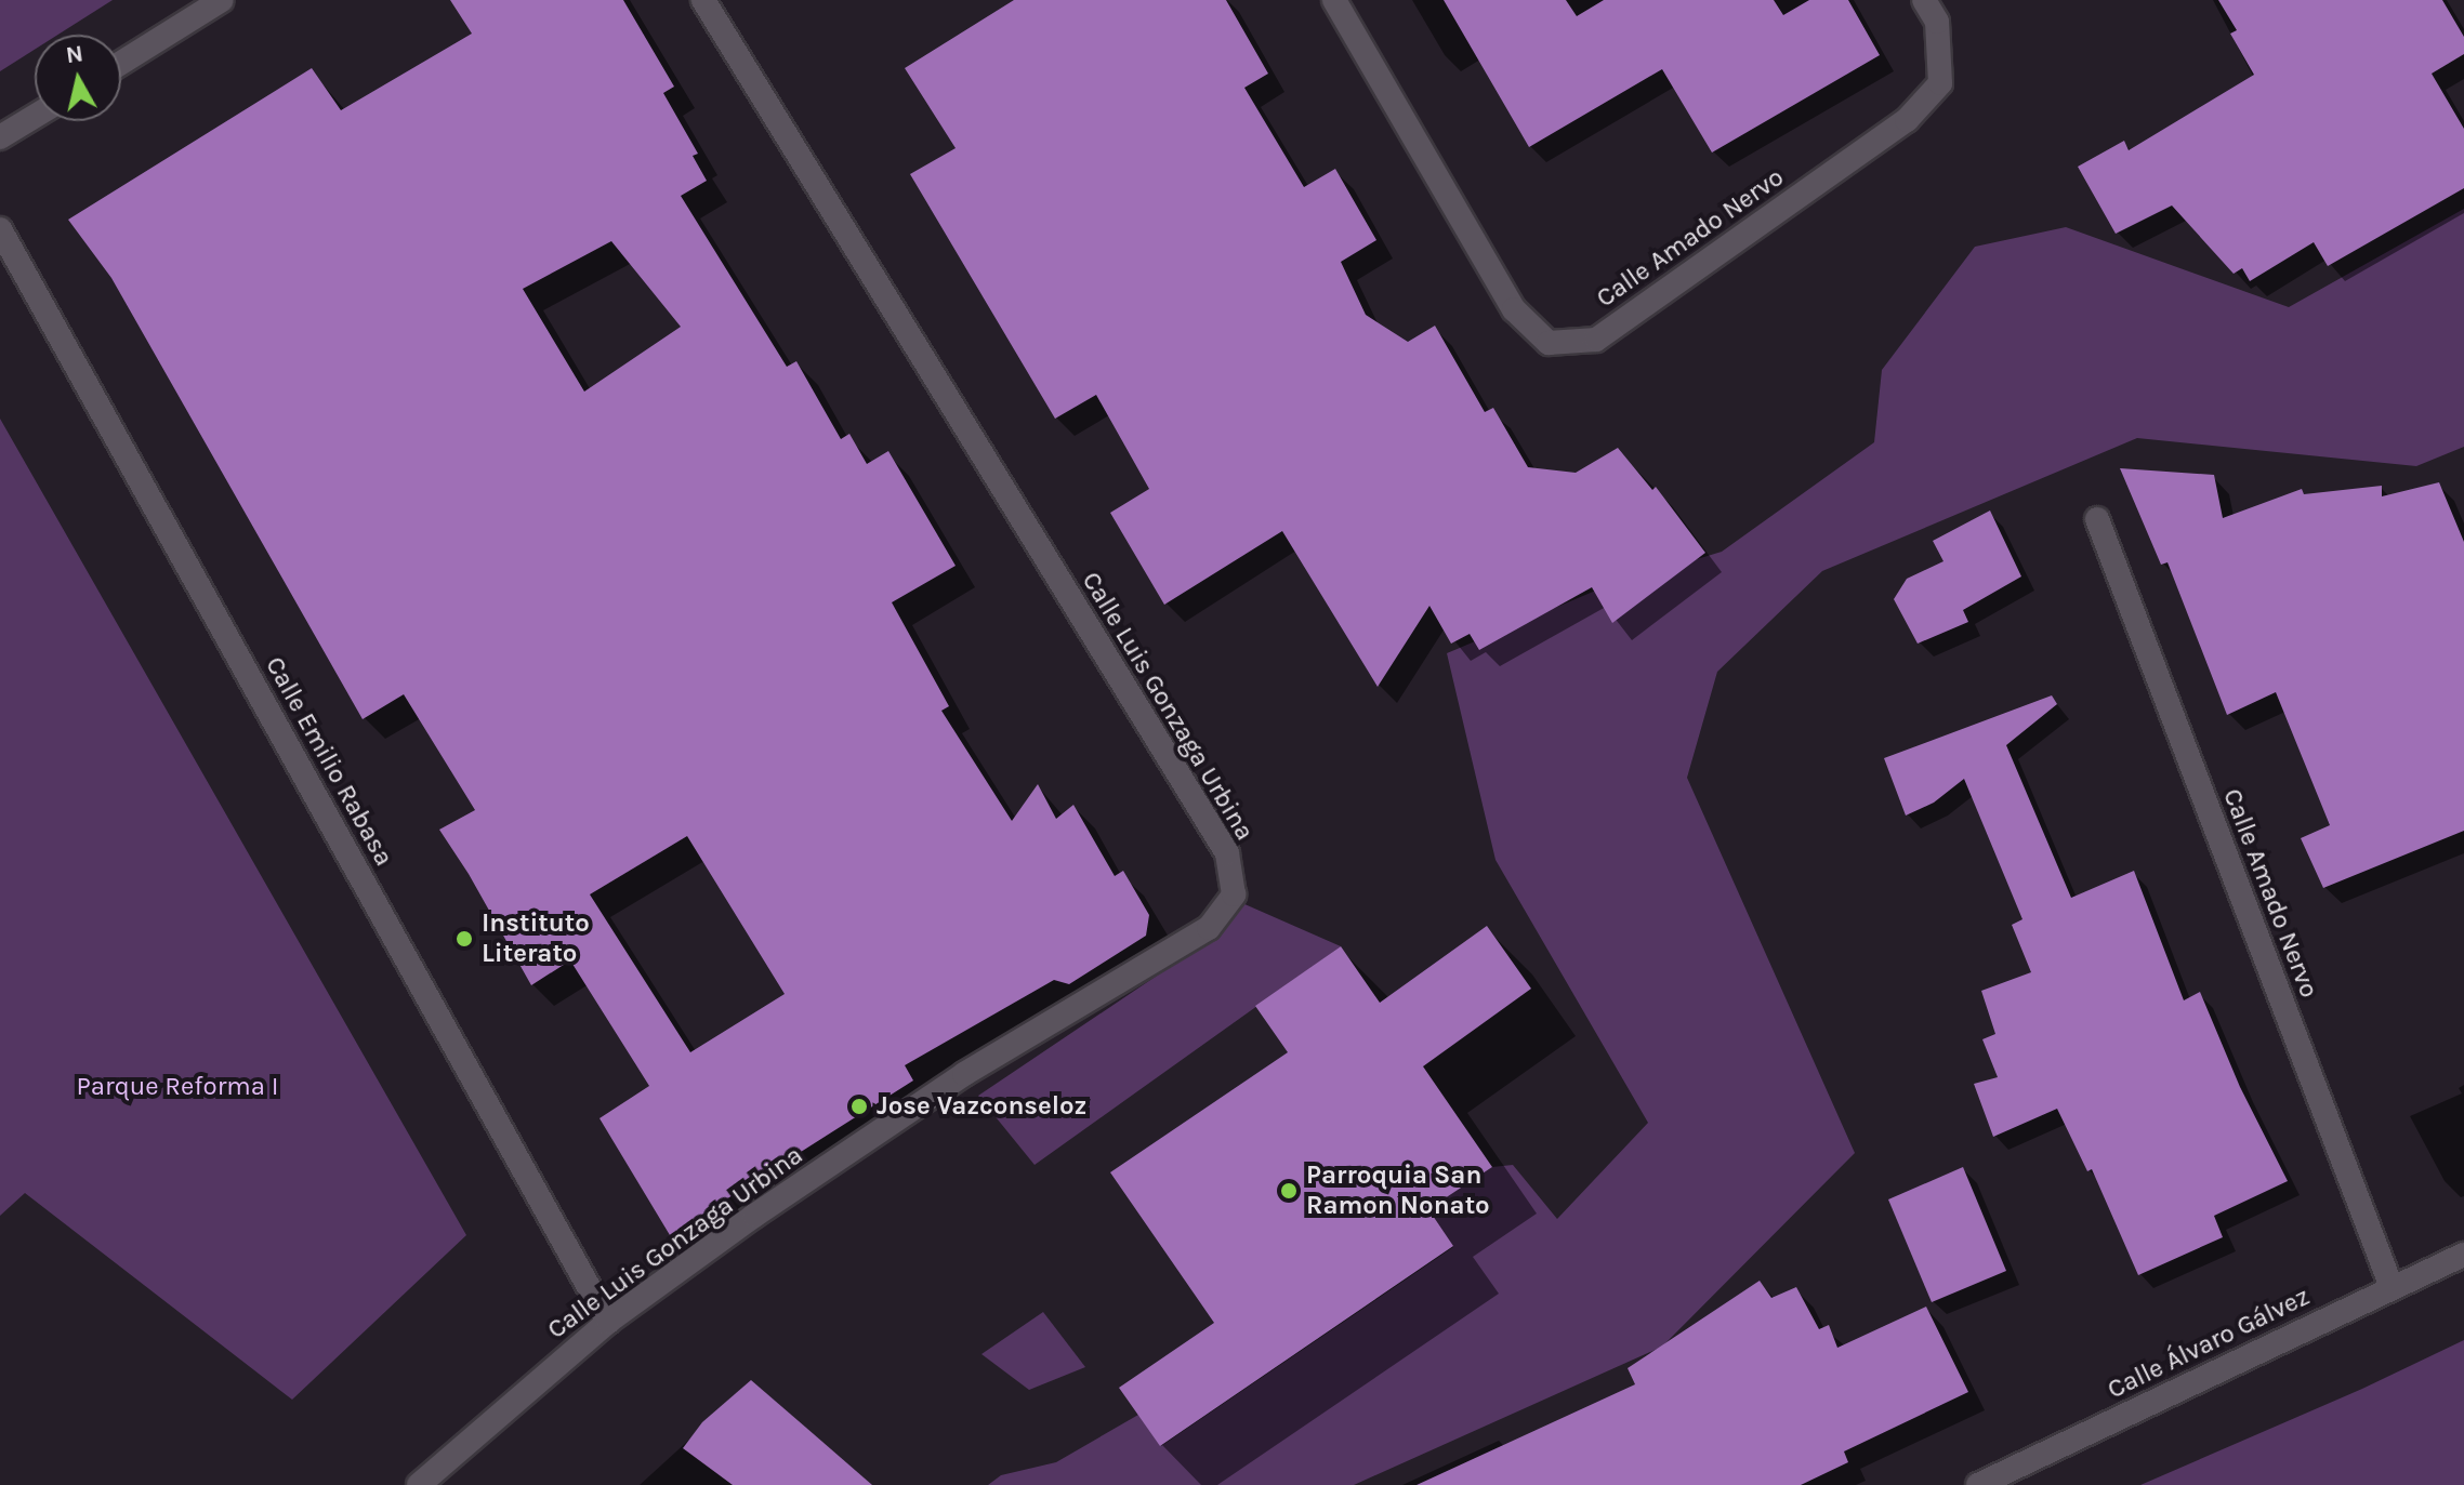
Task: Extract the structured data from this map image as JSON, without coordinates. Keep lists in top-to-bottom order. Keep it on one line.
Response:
{"streets":{"street":["Calle Amado Nervo","Calle Luis Gonzaga Urbina","Calle Emilio Rabasa","Calle Álvaro Gálvez"]},"crossings":[["Calle Amado Nervo","Calle Álvaro Gálvez"],["Calle Luis Gonzaga Urbina","Calle Emilio Rabasa"]],"parks":["Parque Reforma I"],"places":["Instituto Literato","Jose Vazconseloz","Parroquia San Ramon Nonato"],"north":"top"}
